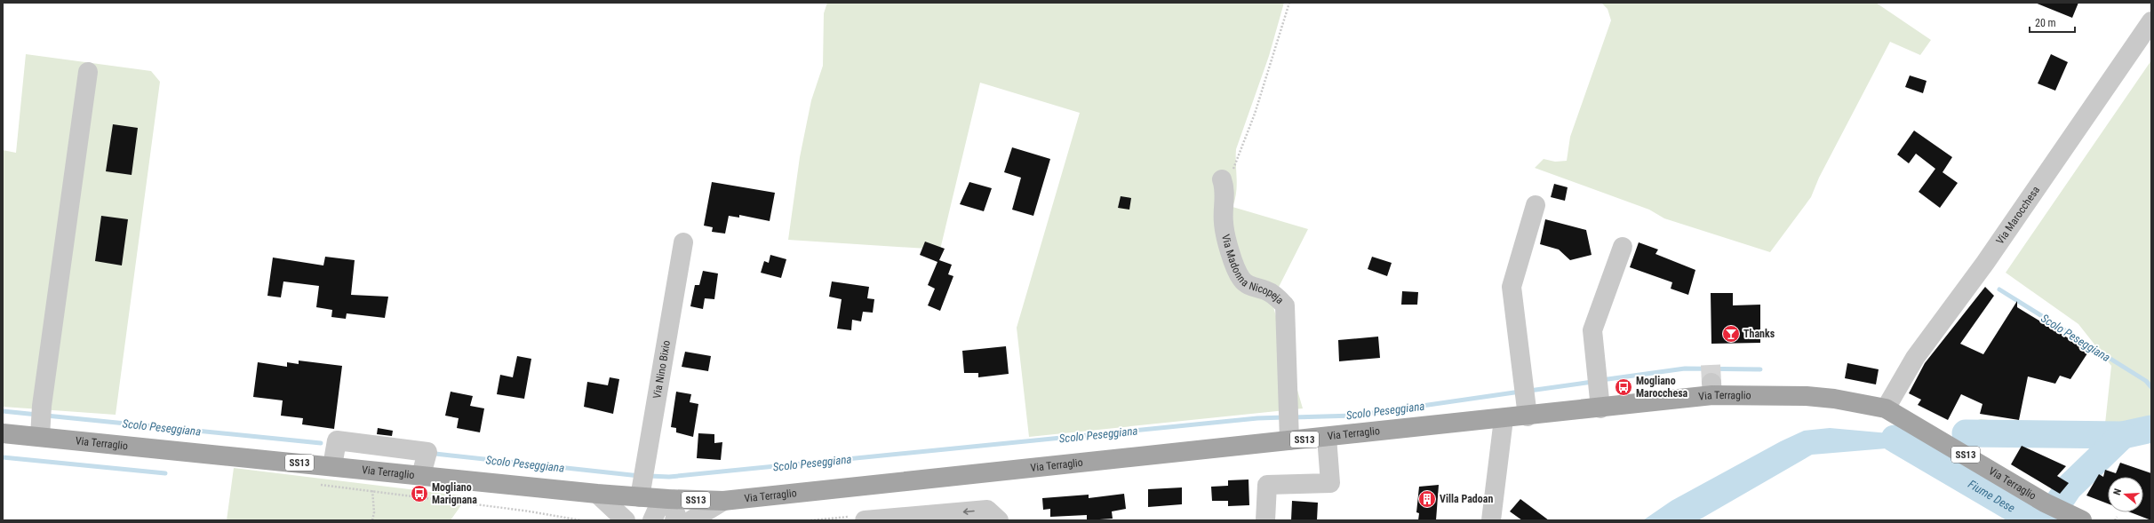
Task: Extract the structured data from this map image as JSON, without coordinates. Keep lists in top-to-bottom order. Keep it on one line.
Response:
{"streets":{"main road":["Via Terraglio","SS13"],"street":["Via Marocchesa","Via Madonna Nicopeja","Via Nino Bixio"]},"crossings":[["Via Marocchesa","Via Terraglio"],["Via Madonna Nicopeja","Via Terraglio"],["Via Nino Bixio","Via Terraglio"]],"water":["Scolo Peseggiana","Fiume Dese"],"places":{"bar":["Thanks"],"bus stop":["Mogliano Marocchesa","Mogliano Marignana"],"building":["Villa Padoan"]},"scale_bar":"20 m","north":"left"}
